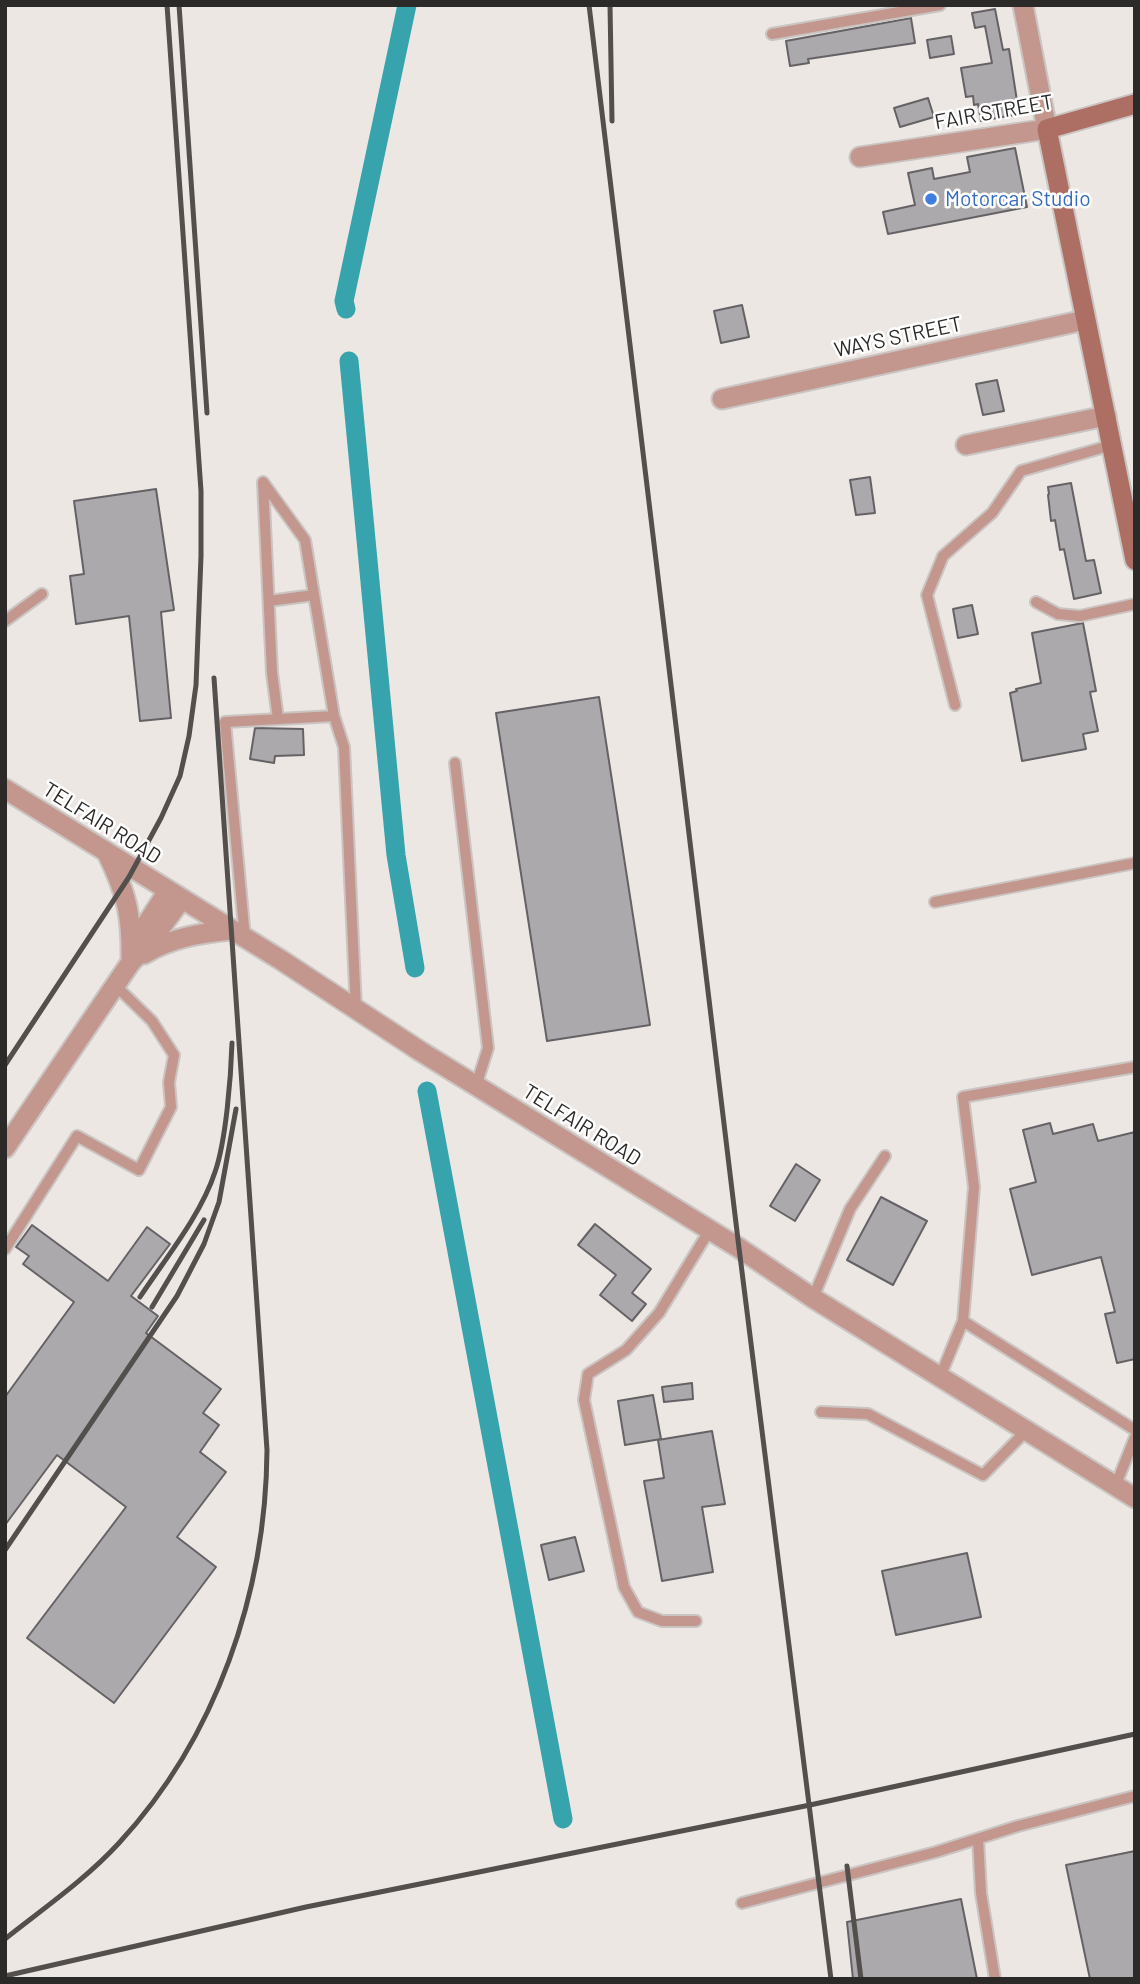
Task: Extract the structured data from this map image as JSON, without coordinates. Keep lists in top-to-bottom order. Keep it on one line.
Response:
{"streets":{"main road":["FAIR STREET"],"street":["WAYS STREET","TELFAIR ROAD"]},"places":["Motorcar Studio"]}
